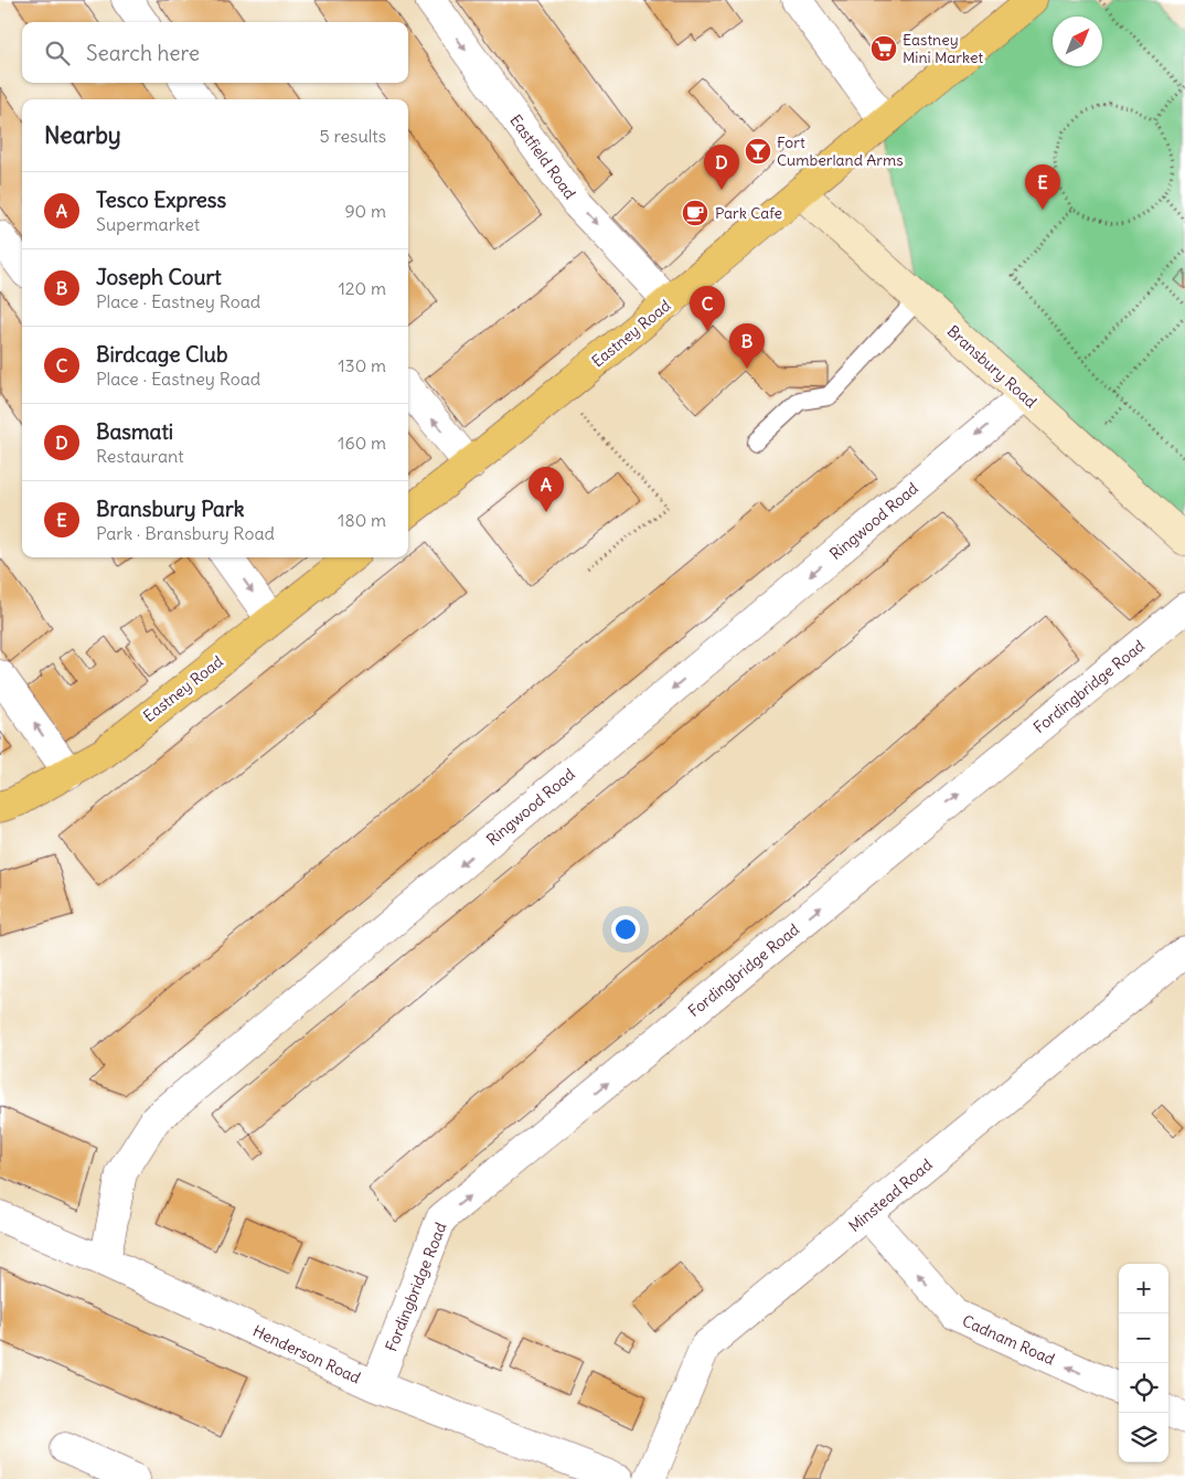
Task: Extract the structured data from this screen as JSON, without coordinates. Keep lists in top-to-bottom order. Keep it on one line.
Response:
{"streets":{"main road":["Eastney Road"],"street":["Eastfield Road","Bransbury Road","Ringwood Road","Fordingbridge Road","Minstead Road","Cadnam Road","Henderson Road"]},"crossings":[["Eastfield Road","Eastney Road"],["Eastney Road","Bransbury Road"],["Bransbury Road","Ringwood Road"],["Ringwood Road","Henderson Road"],["Fordingbridge Road","Henderson Road"],["Minstead Road","Cadnam Road"]],"one_way":["Eastfield Road","Ringwood Road","Fordingbridge Road","Cadnam Road"],"places":{"supermarket":["Eastney Mini Market"],"bar":["Fort Cumberland Arms"],"cafe":["Park Cafe"]},"north":"top right","page":{"search":"Search here","heading":["Nearby","5 results"],"pins":["D","E","C","B","A"],"list":[{"mark":"A","name":"Tesco Express","note":"Supermarket","value":"90 m"},{"mark":"B","name":"Joseph Court","note":"Place · Eastney Road","value":"120 m"},{"mark":"C","name":"Birdcage Club","note":"Place · Eastney Road","value":"130 m"},{"mark":"D","name":"Basmati","note":"Restaurant","value":"160 m"},{"mark":"E","name":"Bransbury Park","note":"Park · Bransbury Road","value":"180 m"}],"map_buttons":["+","−"]}}
